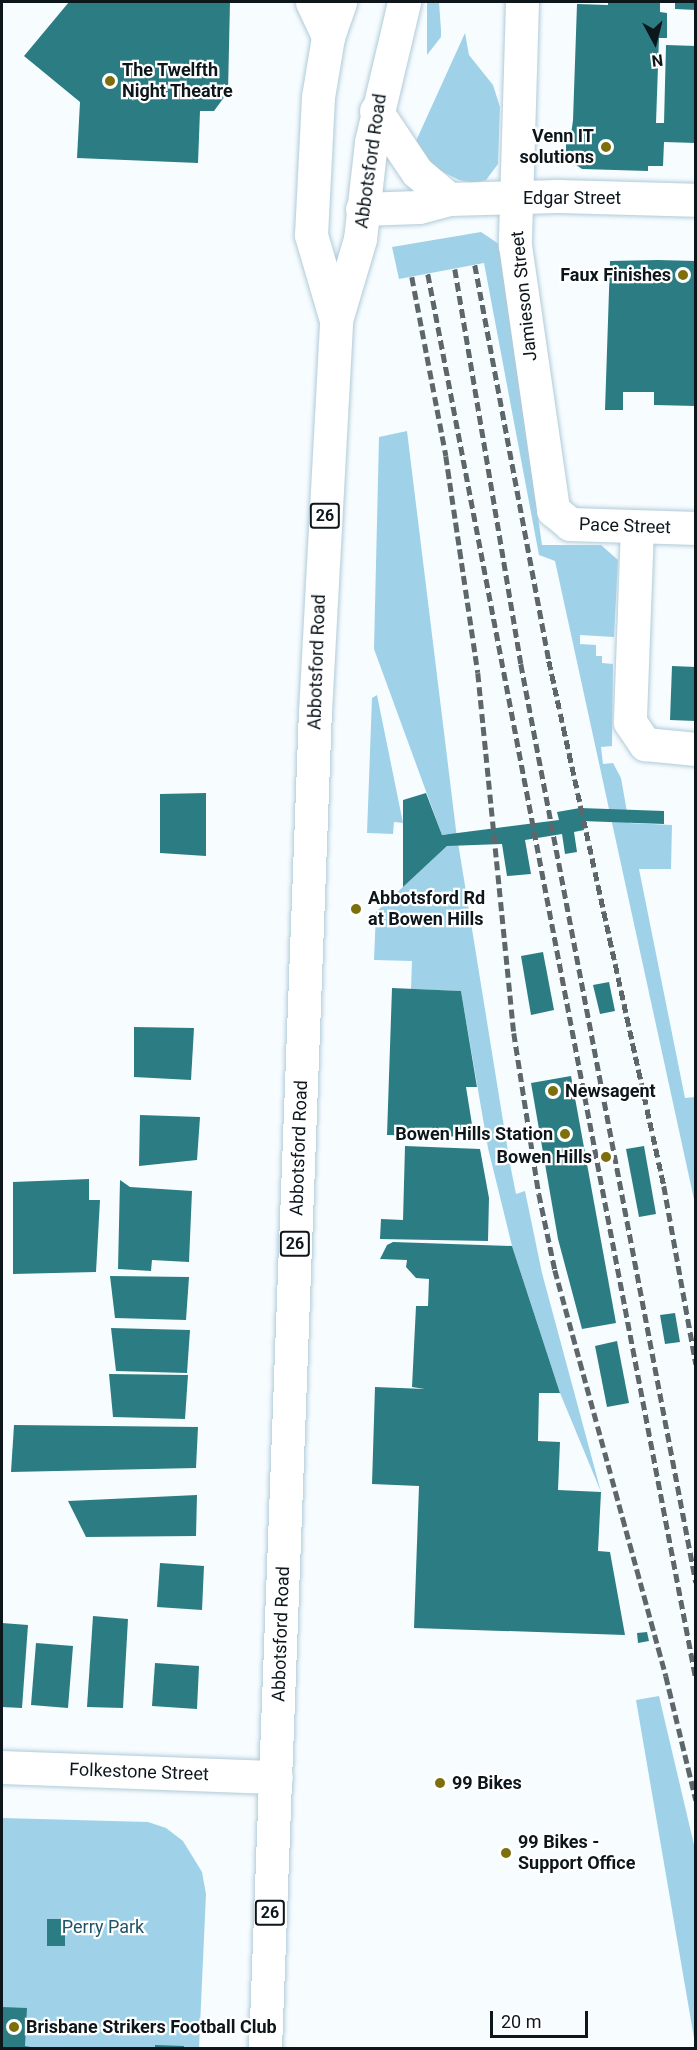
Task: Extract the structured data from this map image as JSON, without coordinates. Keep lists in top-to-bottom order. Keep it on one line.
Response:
{"streets":{"main road":["Abbotsford Road","Edgar Street","Jamieson Street","26","Pace Street","Folkestone Street"]},"crossings":[["Abbotsford Road","Edgar Street"],["Abbotsford Road","Folkestone Street"],["Edgar Street","Jamieson Street"],["Jamieson Street","Pace Street"]],"parks":["Perry Park"],"places":["The Twelfth Night Theatre","Venn IT solutions","Faux Finishes","Abbotsford Rd at Bowen Hills","Newsagent","Bowen Hills Station","Bowen Hills","99 Bikes","99 Bikes - Support Office","Brisbane Strikers Football Club"],"scale_bar":"20 m","north":"bottom"}
